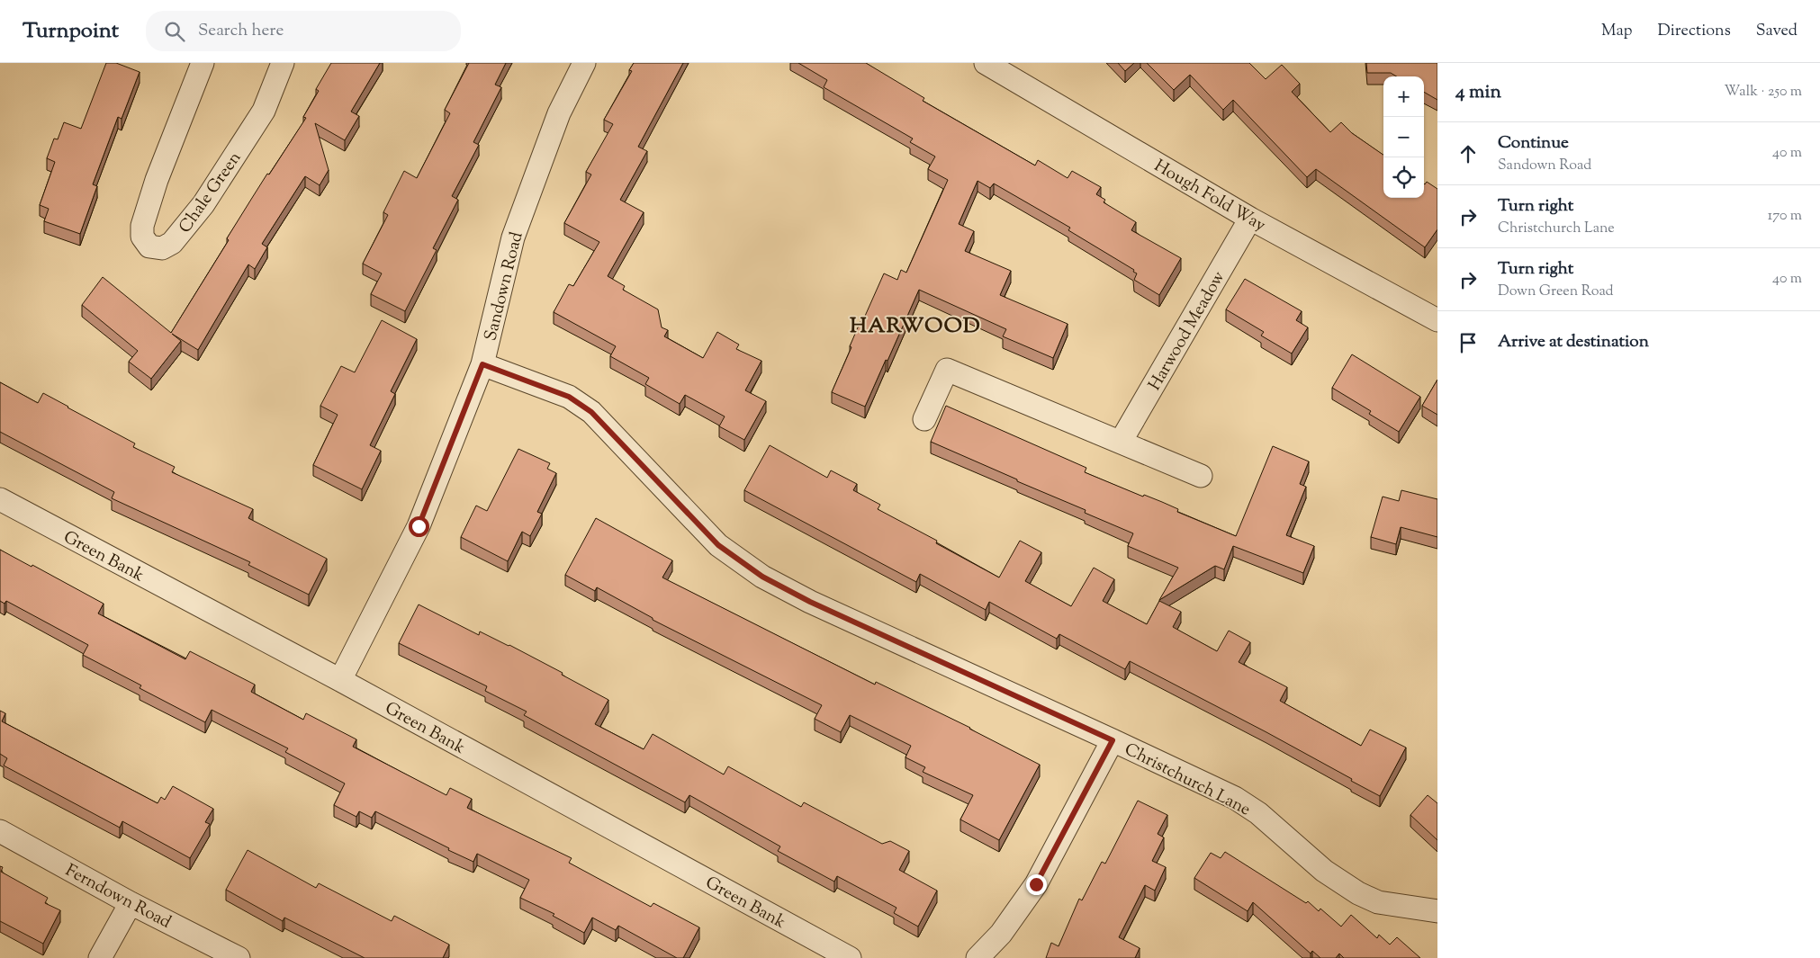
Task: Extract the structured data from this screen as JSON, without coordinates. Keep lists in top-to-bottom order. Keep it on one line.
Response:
{"streets":{"street":["Chale Green","Hough Fold Way","Sandown Road","Harwood Meadow","Green Bank","Christchurch Lane","Ferndown Road"]},"crossings":[["Hough Fold Way","Harwood Meadow"],["Sandown Road","Green Bank"],["Sandown Road","Christchurch Lane"]],"districts":["HARWOOD"],"page":{"header":"Turnpoint","search":"Search here","nav":["Map","Directions","Saved"],"heading":["4 min","Walk · 250 m"],"map_buttons":["+","−"],"list":[["Continue","Sandown Road","40 m"],["Turn right","Christchurch Lane","170 m"],["Turn right","Down Green Road","40 m"],"Arrive at destination"]}}
